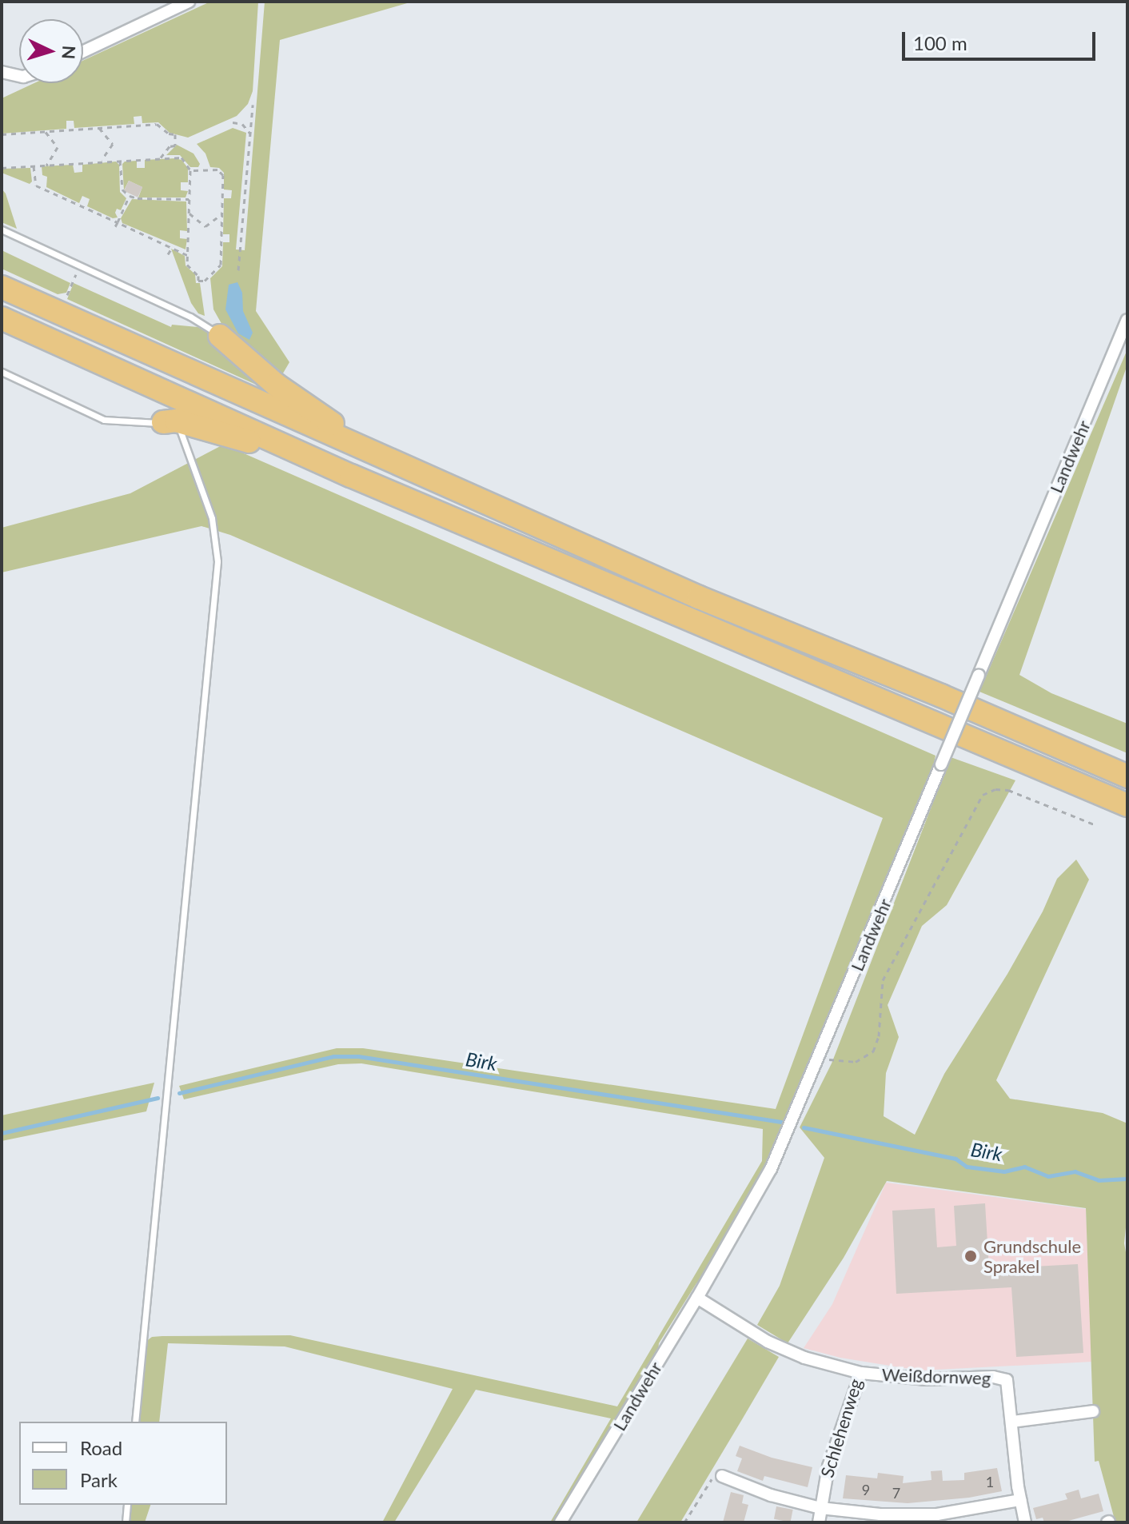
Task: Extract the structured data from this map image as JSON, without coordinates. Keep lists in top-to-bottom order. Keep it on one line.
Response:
{"streets":{"street":["Landwehr","Weißdornweg","Schlehenweg"]},"crossings":[["Landwehr","Schlehenweg"],["Weißdornweg","Schlehenweg"]],"water":["Birk"],"places":["Grundschule Sprakel"],"house_numbers":["1","9","7"],"legend":["Road","Park"],"scale_bar":"100 m","north":"right"}
